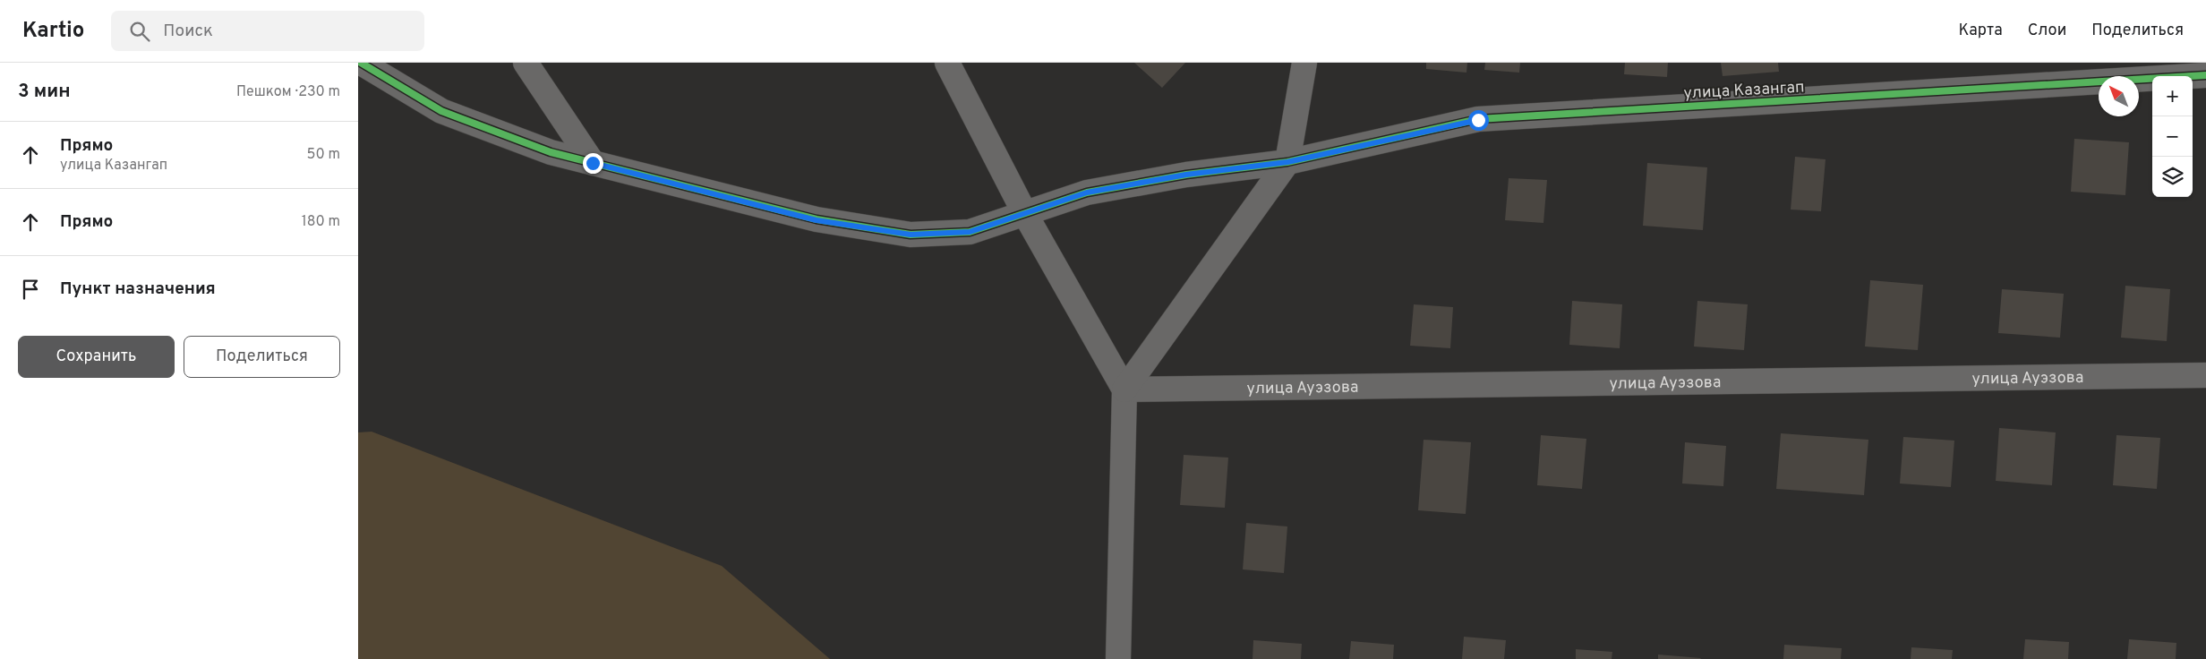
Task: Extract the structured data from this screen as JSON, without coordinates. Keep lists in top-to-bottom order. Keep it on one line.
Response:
{"streets":{"street":["улица Казангап","улица Ауэзова"]},"north":"top left","page":{"header":"Kartio","search":"Поиск","nav":["Карта","Слои","Поделиться"],"heading":["3 мин","Пешком · 230 m"],"map_buttons":["+","−"],"list":[["Прямо","улица Казангап","50 m"],["Прямо","180 m"],"Пункт назначения"],"buttons":["Сохранить","Поделиться"]}}
